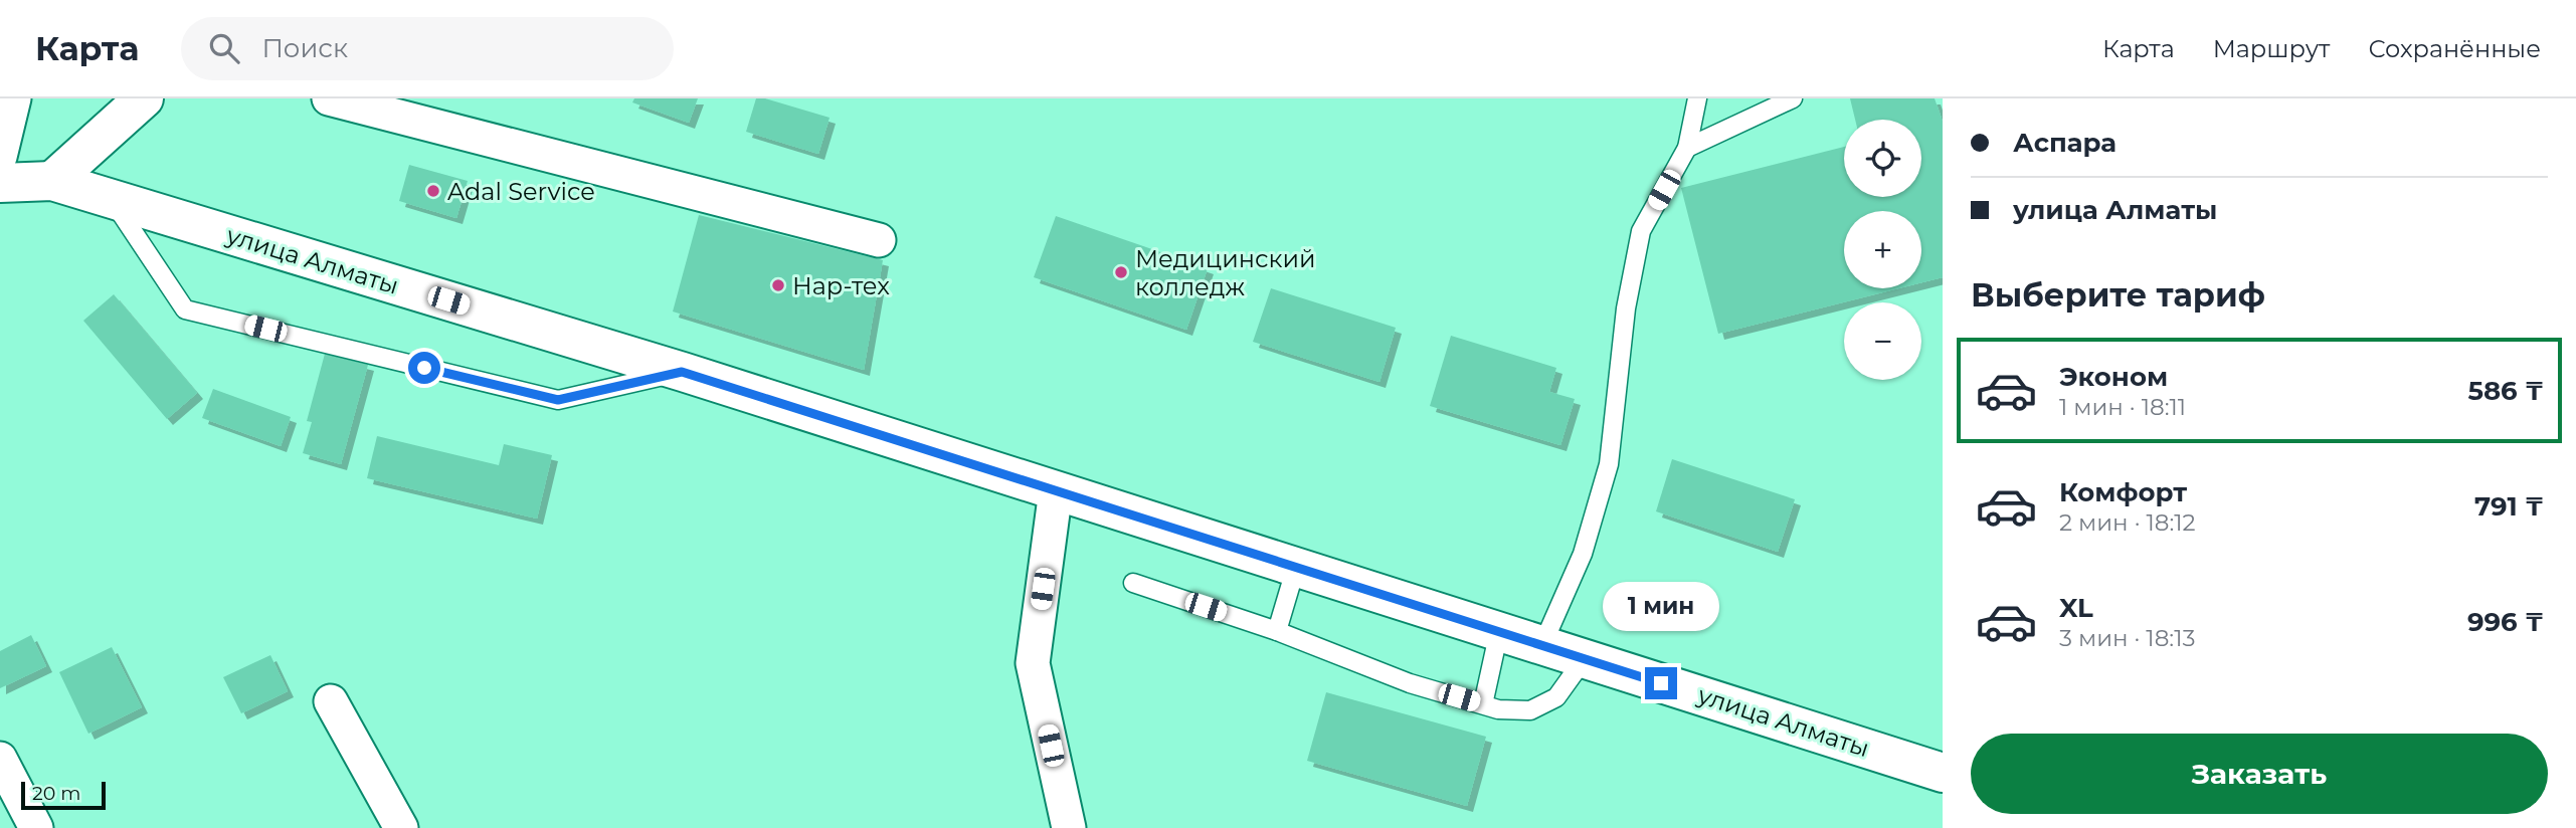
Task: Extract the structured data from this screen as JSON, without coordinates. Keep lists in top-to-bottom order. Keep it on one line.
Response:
{"streets":{"main road":["улица Алматы"]},"places":["Adal Service","Медицинский колледж","Нар-тех"],"scale_bar":"20 m","page":{"header":"Карта","search":"Поиск","nav":["Карта","Маршрут","Сохранённые"],"banner":["Аспара","улица Алматы"],"map_buttons":["+","−"],"heading":"Выберите тариф","list":[{"name":"Эконом","note":"1 мин · 18:11","value":"586 ₸"},{"name":"Комфорт","note":"2 мин · 18:12","value":"791 ₸"},{"name":"XL","note":"3 мин · 18:13","value":"996 ₸"}],"bubble":"1 мин","buttons":"Заказать","scale":"20 m"}}
